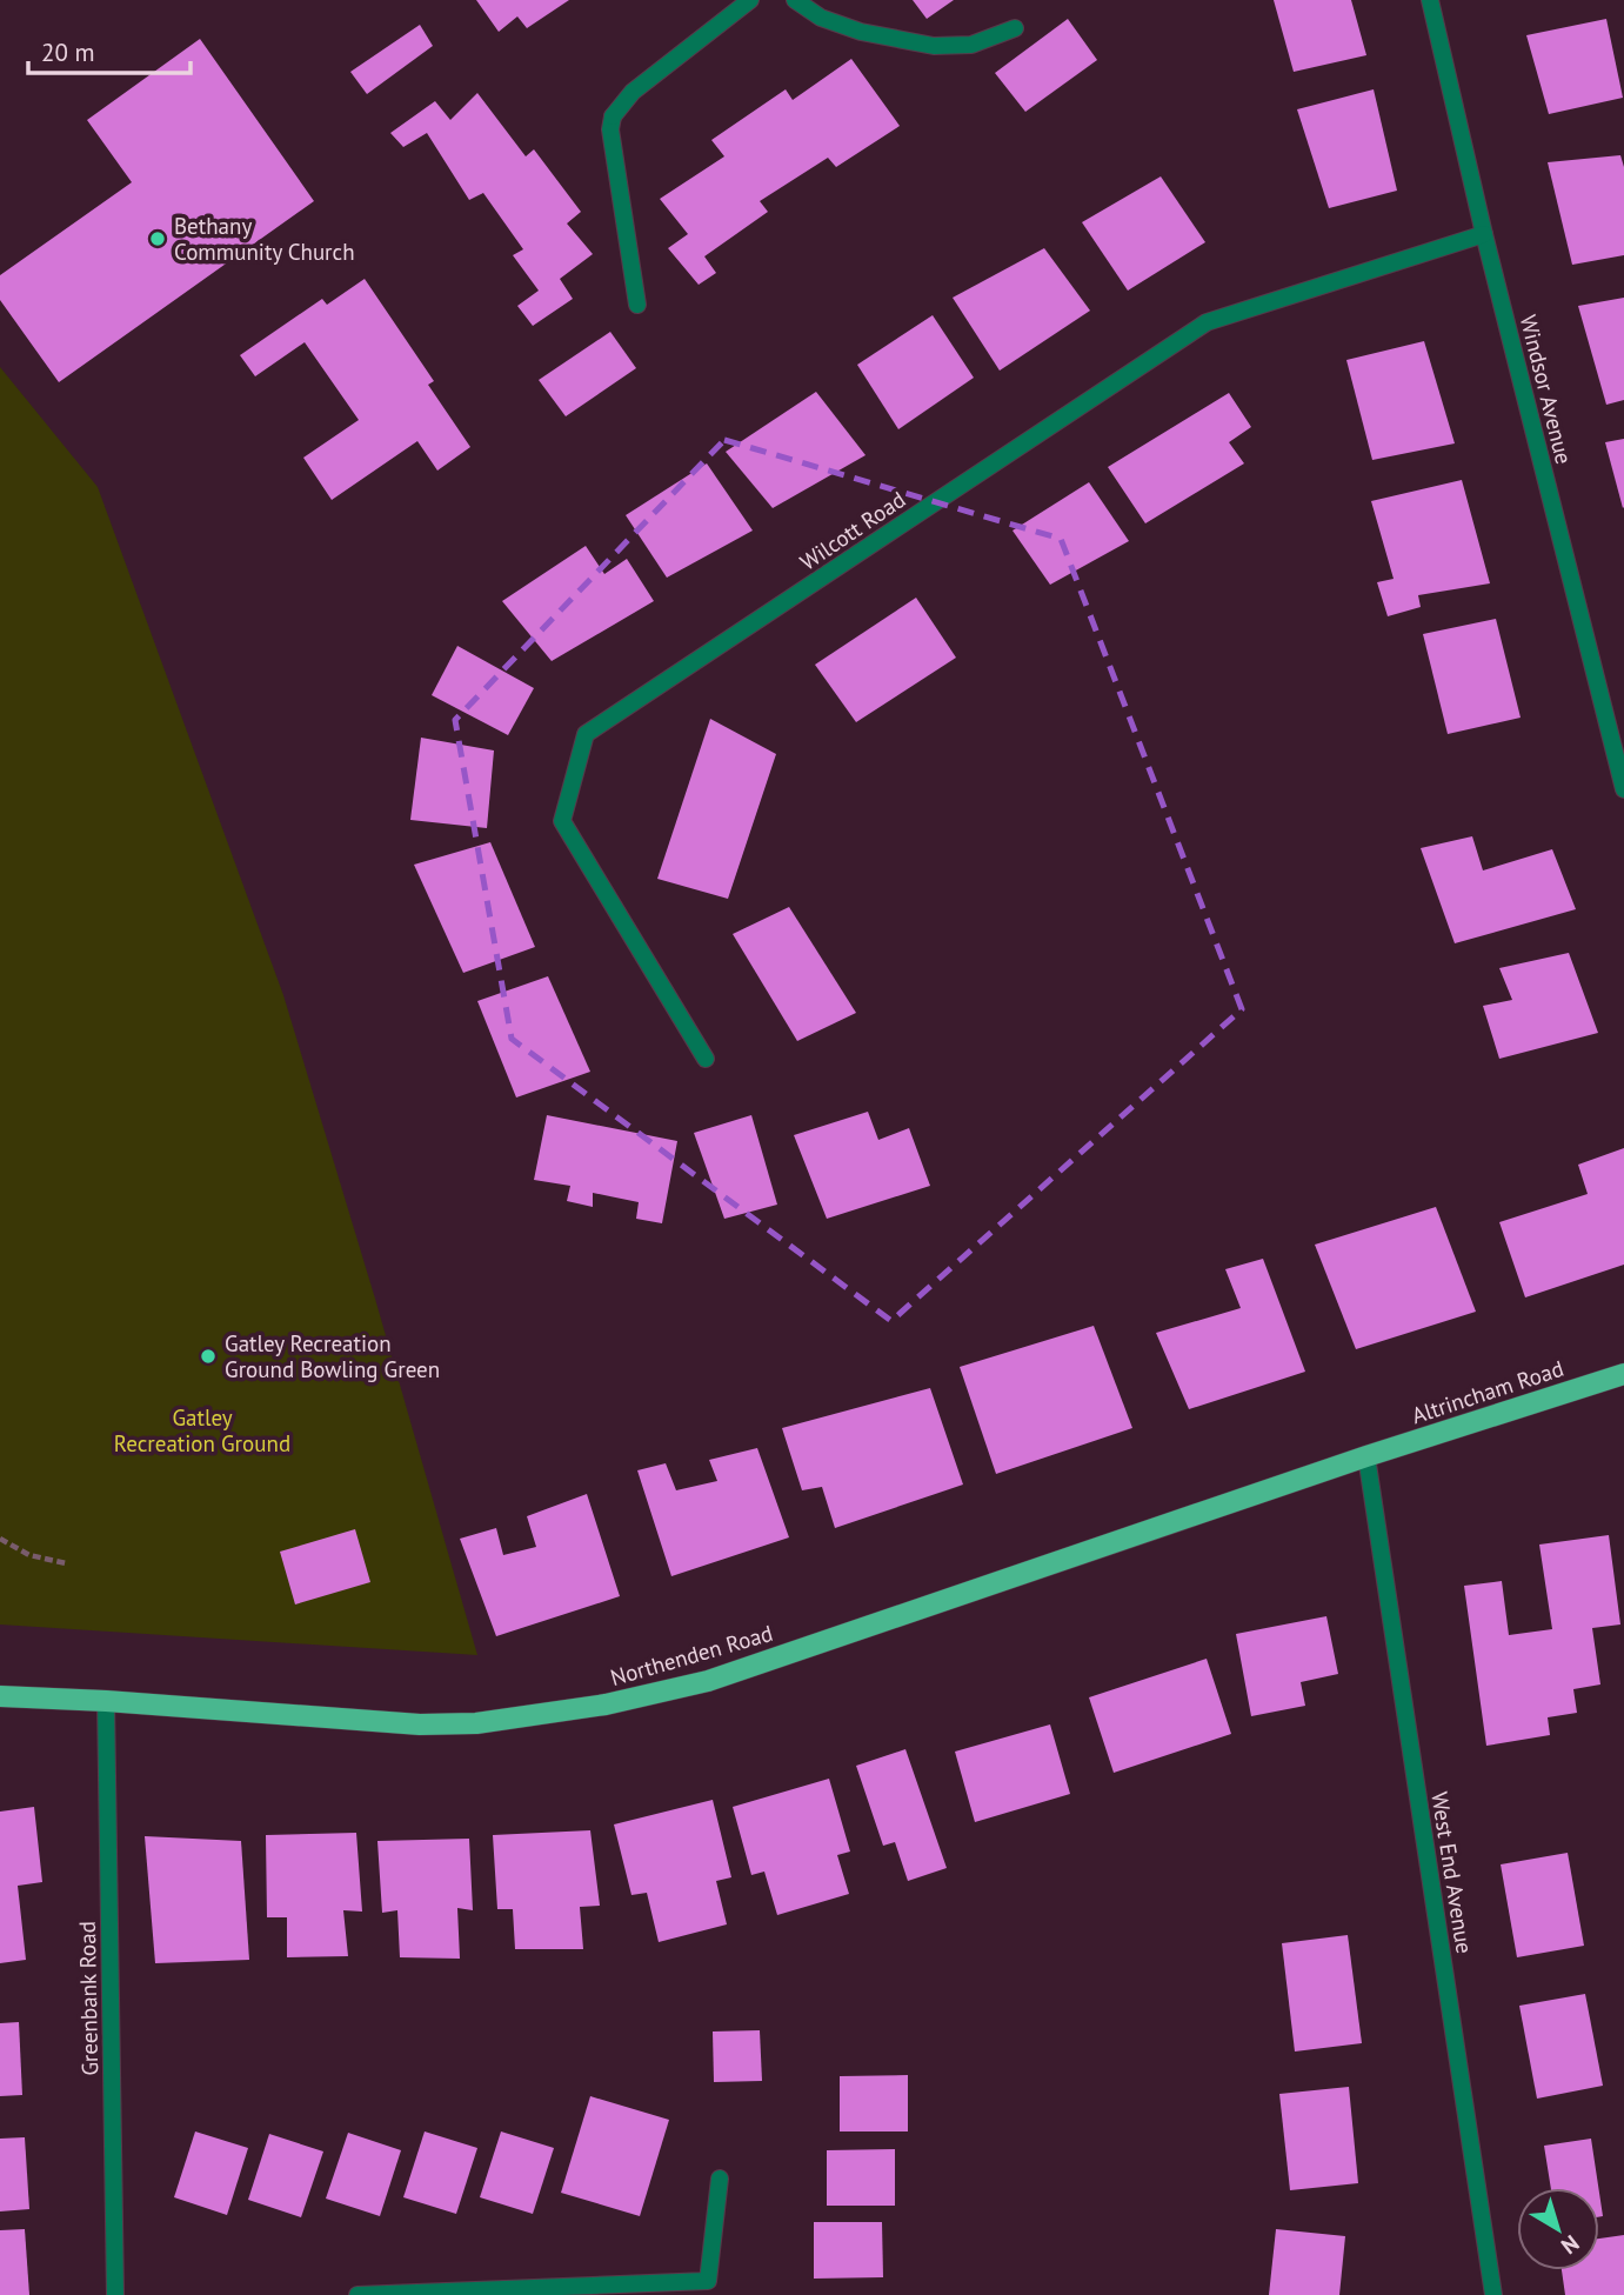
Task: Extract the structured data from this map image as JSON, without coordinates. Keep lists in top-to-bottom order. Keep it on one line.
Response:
{"streets":{"main road":["Altrincham Road","Northenden Road"],"street":["Windsor Avenue","Wilcott Road","West End Avenue","Greenbank Road"]},"crossings":[["Windsor Avenue","Wilcott Road"],["Altrincham Road","Northenden Road"],["Altrincham Road","West End Avenue"],["Northenden Road","West End Avenue"],["Northenden Road","Greenbank Road"]],"parks":["Gatley Recreation Ground"],"places":["Bethany Community Church","Gatley Recreation Ground Bowling Green"],"scale_bar":"20 m","north":"bottom right"}
